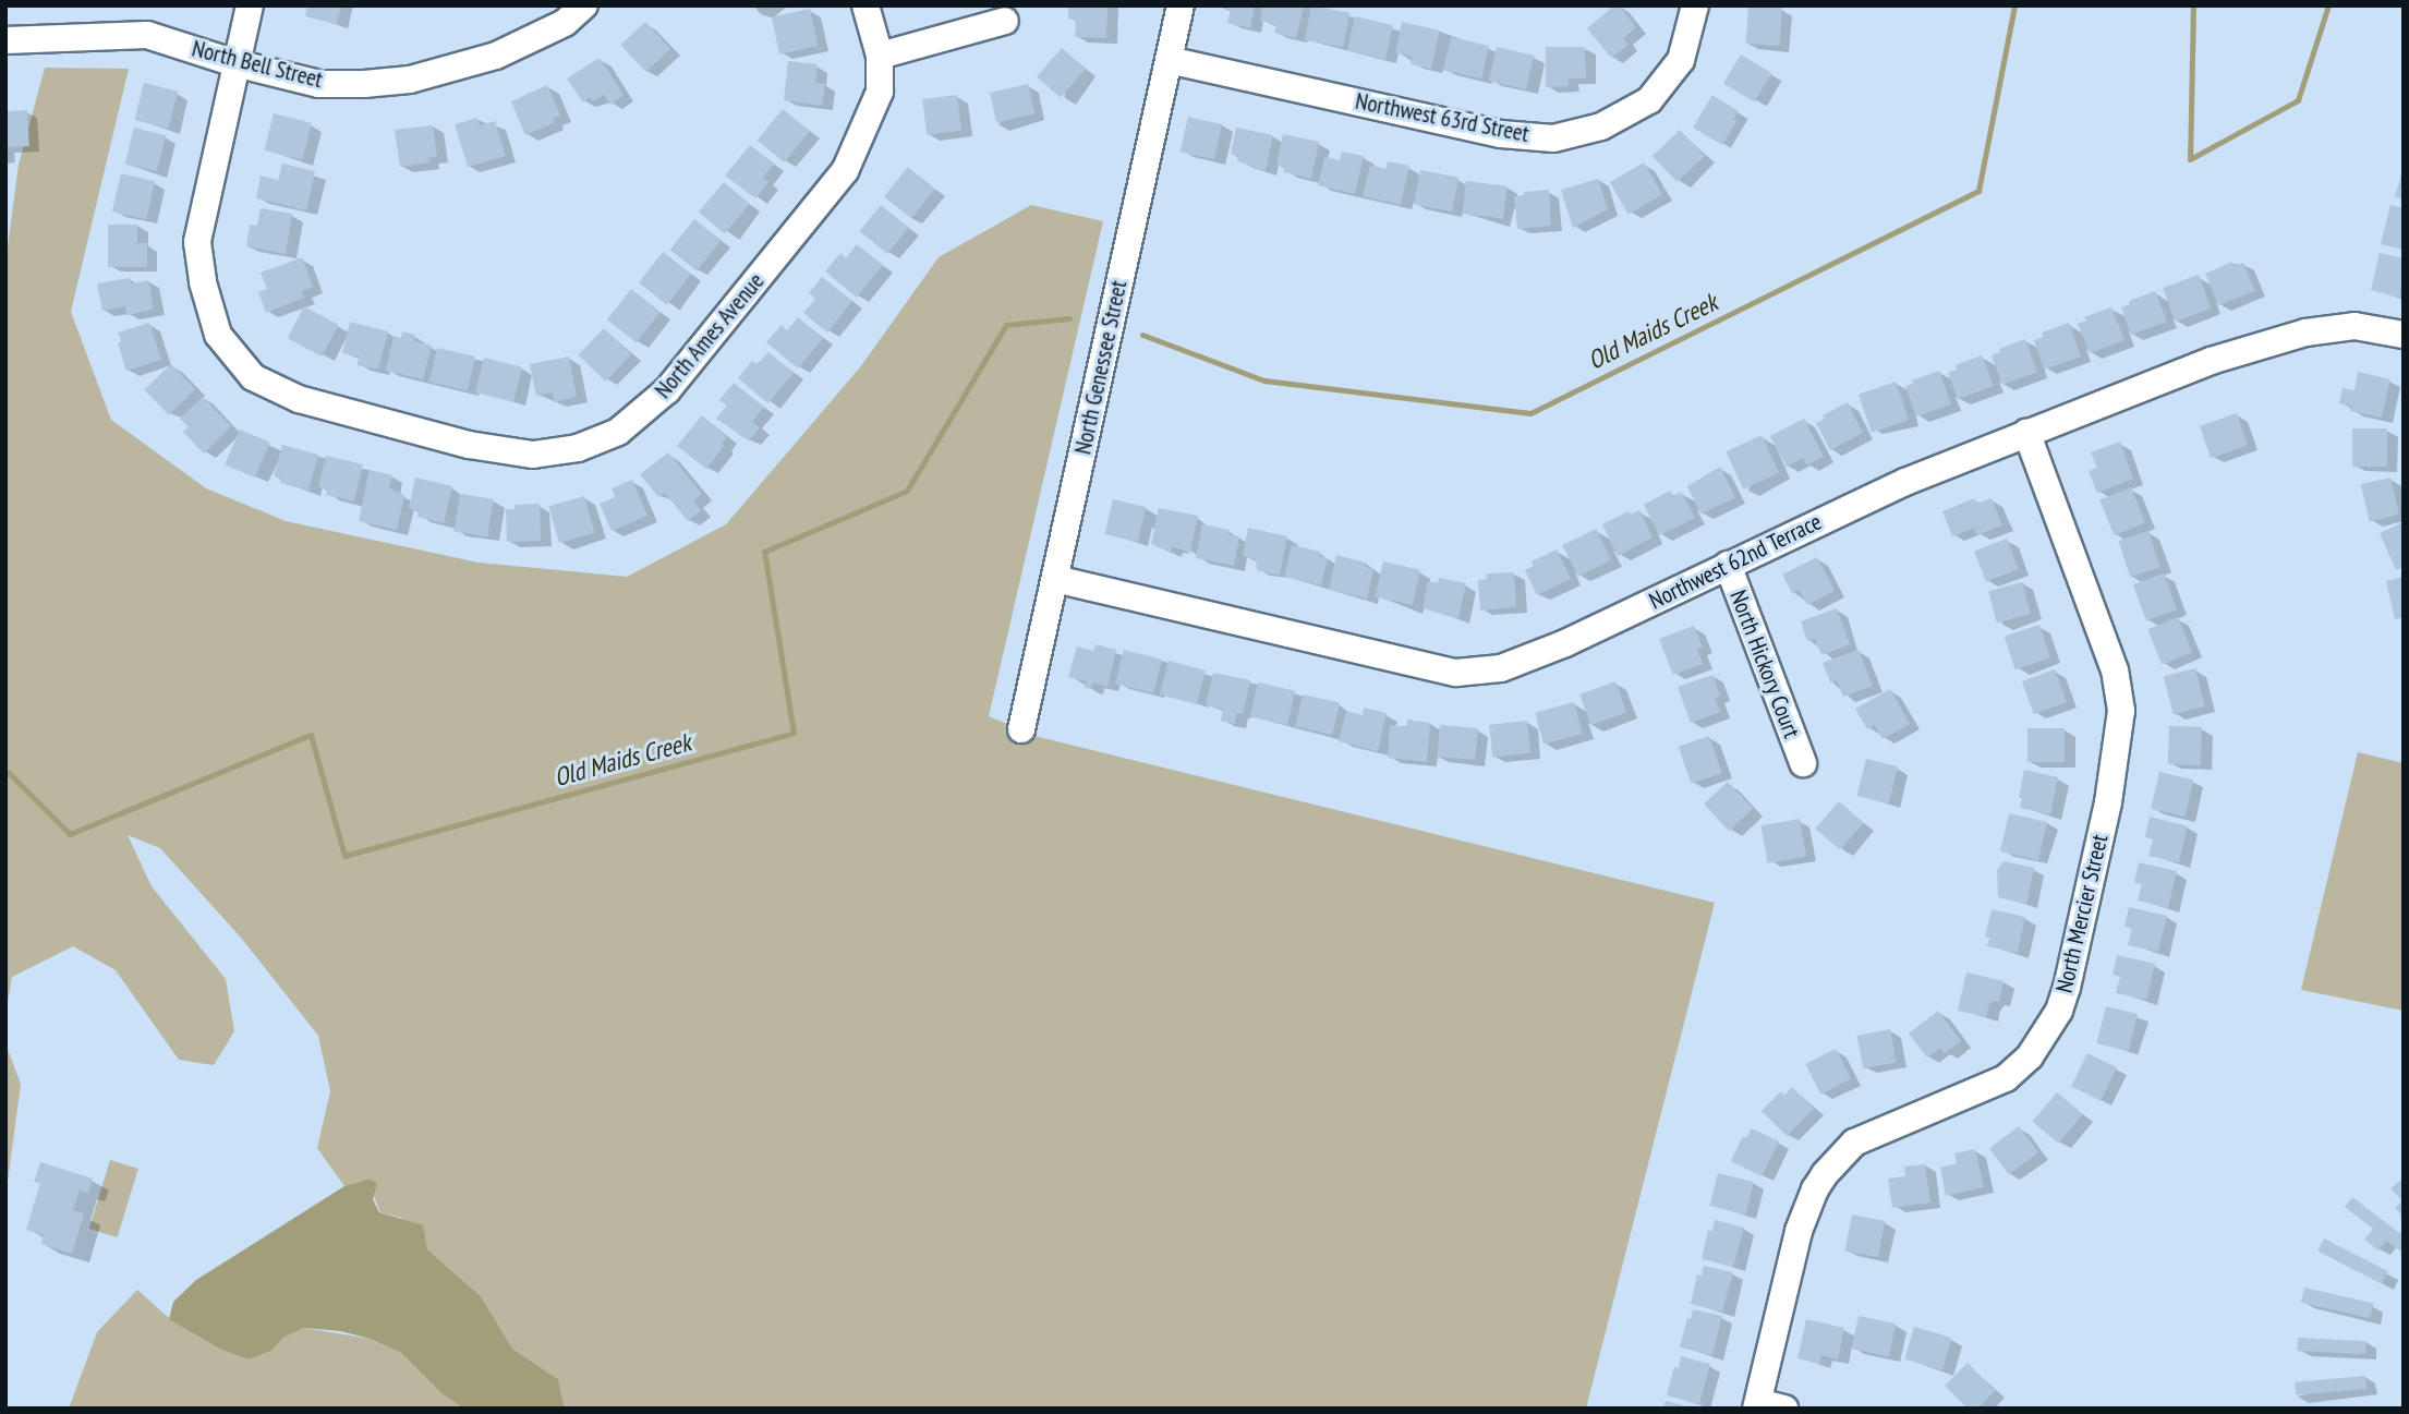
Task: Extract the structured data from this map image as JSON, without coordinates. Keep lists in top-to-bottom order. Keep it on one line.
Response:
{"streets":{"street":["North Bell Street","Northwest 63rd Street","North Ames Avenue","North Genessee Street","Northwest 62nd Terrace","North Hickory Court","North Mercier Street"]},"crossings":[["North Bell Street","North Ames Avenue"],["Northwest 63rd Street","North Genessee Street"],["North Genessee Street","Northwest 62nd Terrace"],["Northwest 62nd Terrace","North Hickory Court"],["Northwest 62nd Terrace","North Mercier Street"]],"water":["Old Maids Creek"]}
